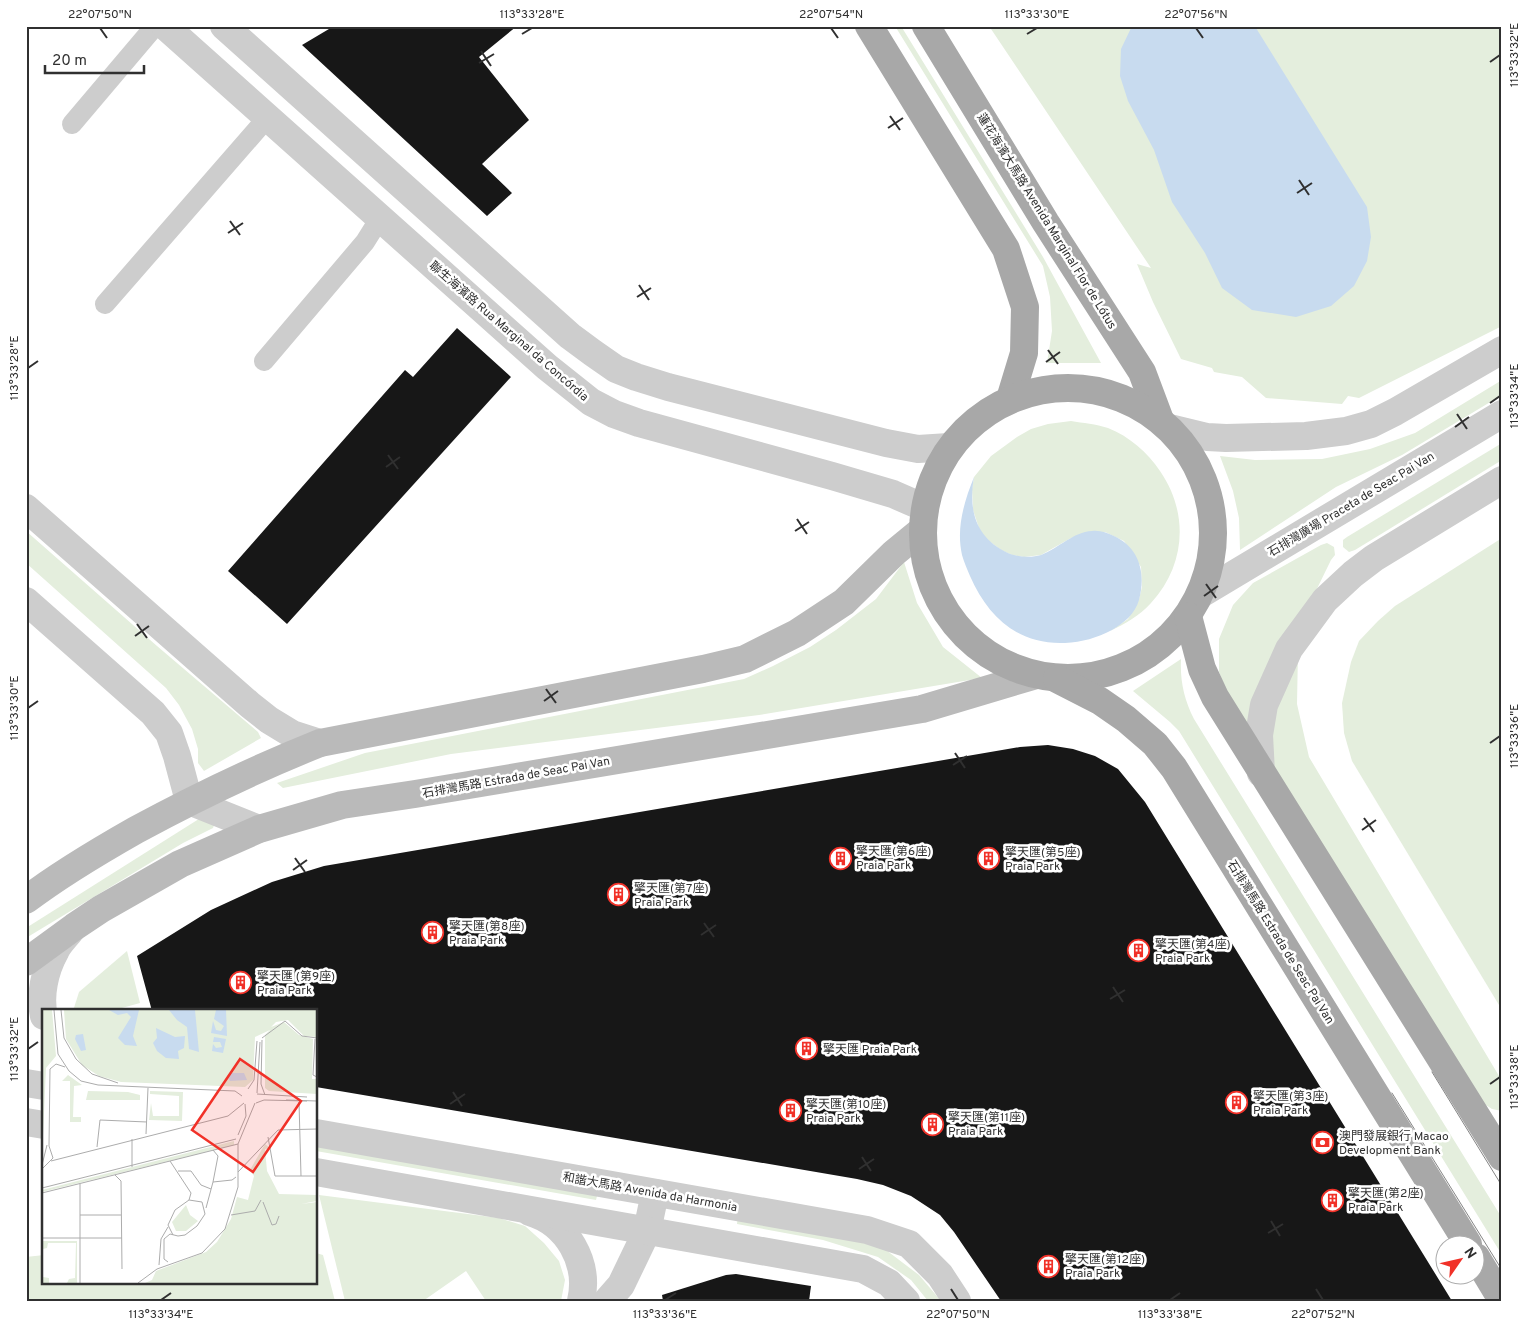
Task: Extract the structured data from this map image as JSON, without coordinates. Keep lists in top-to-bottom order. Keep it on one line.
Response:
{"streets":{"main road":["蓮花海濱大馬路 Avenida Marginal Flor de Lótus","石排灣馬路 Estrada de Seac Pai Van"],"street":["聯生海濱路 Rua Marginal da Concórdia","石排灣廣場 Praceta de Seac Pai Van","和諧大馬路 Avenida da Harmonia"]},"places":{"building":["擎天匯(第6座) Praia Park","擎天匯(第5座) Praia Park","擎天匯(第7座) Praia Park","擎天匯(第8座) Praia Park","擎天匯(第4座) Praia Park","擎天匯 (第9座) Praia Park","擎天匯 Praia Park","擎天匯(第3座) Praia Park","擎天匯(第10座) Praia Park","擎天匯(第11座) Praia Park","擎天匯(第2座) Praia Park","擎天匯(第12座) Praia Park"],"bank":["澳門發展銀行 Macao Development Bank"]},"scale_bar":"20 m","north":"top right","coordinates":["22°07'50\"N","113°33'28\"E","22°07'54\"N","113°33'30\"E","22°07'56\"N","113°33'32\"E","113°33'34\"E","113°33'36\"E","113°33'38\"E","22°07'52\"N"]}
